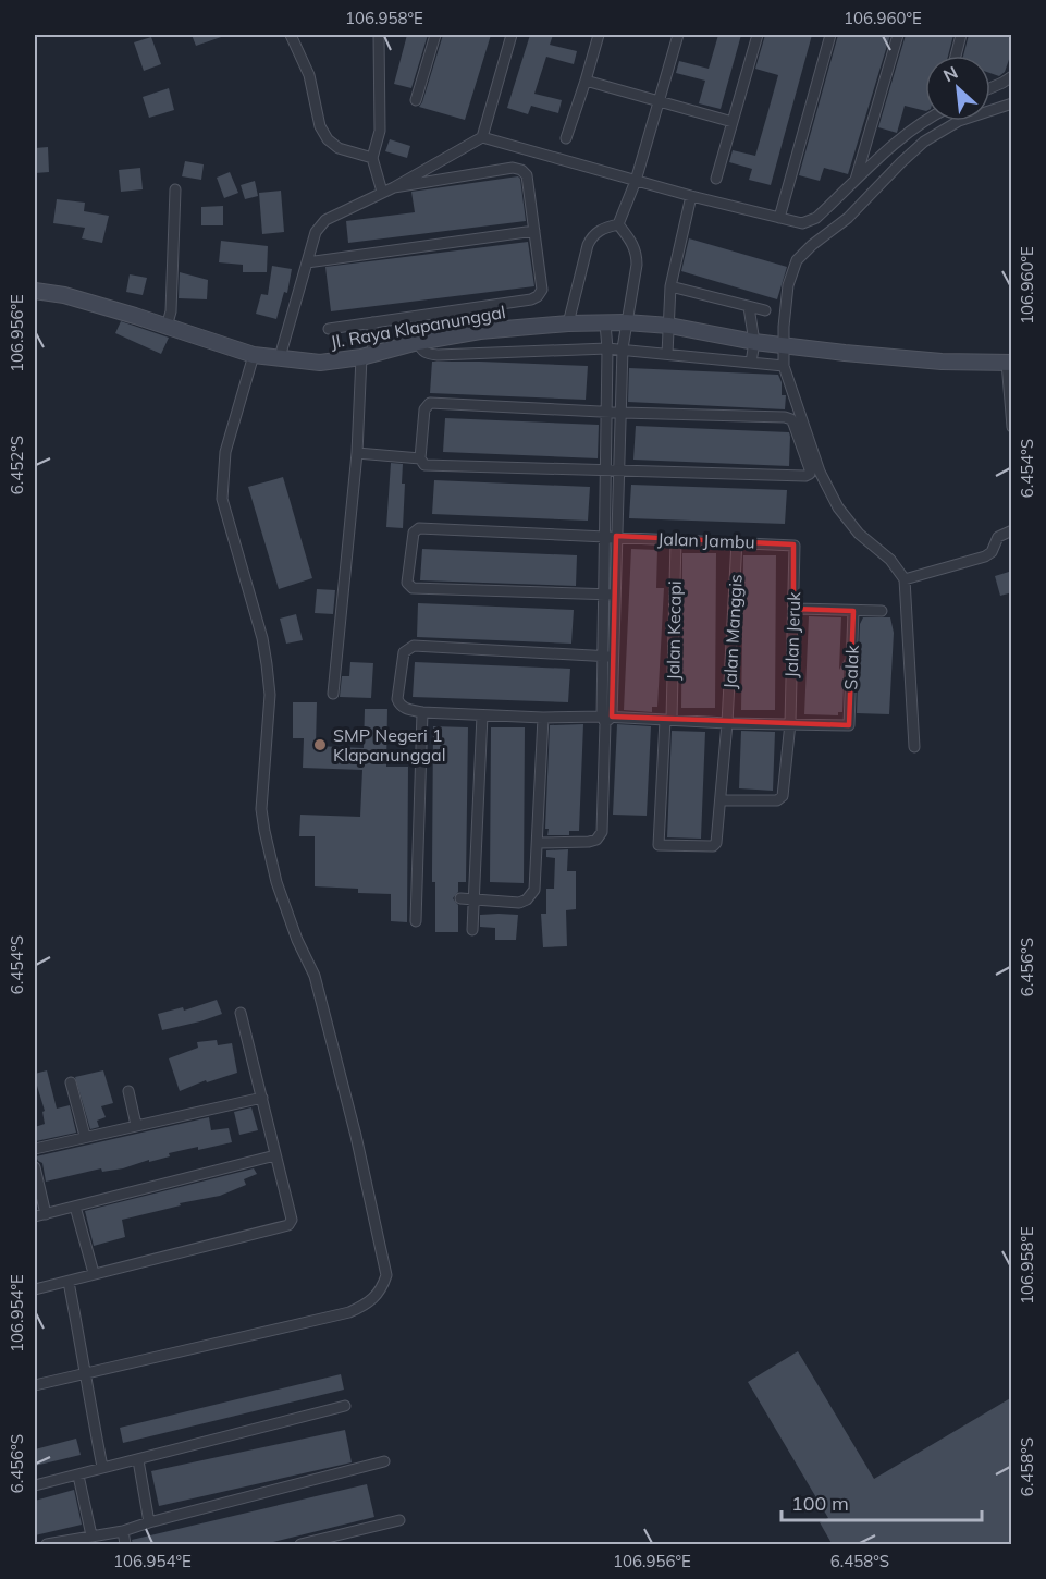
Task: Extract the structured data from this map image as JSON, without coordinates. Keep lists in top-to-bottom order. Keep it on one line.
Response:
{"streets":{"street":["Jl. Raya Klapanunggal","Jalan Jambu","Jalan Kecapi","Jalan Manggis","Jalan Jeruk","Salak"]},"crossings":[["Jalan Jambu","Jalan Kecapi"],["Jalan Jambu","Jalan Manggis"],["Jalan Jambu","Jalan Jeruk"],["Jalan Kecapi","Jalan Manggis"],["Jalan Kecapi","Jalan Jeruk"],["Jalan Manggis","Jalan Jeruk"],["Jalan Jeruk","Salak"]],"places":["SMP Negeri 1 Klapanunggal"],"scale_bar":"100 m","north":"top left","coordinates":["106.958°E","106.960°E","106.956°E","6.452°S","6.454°S","6.456°S","106.954°E","6.458°S"]}
